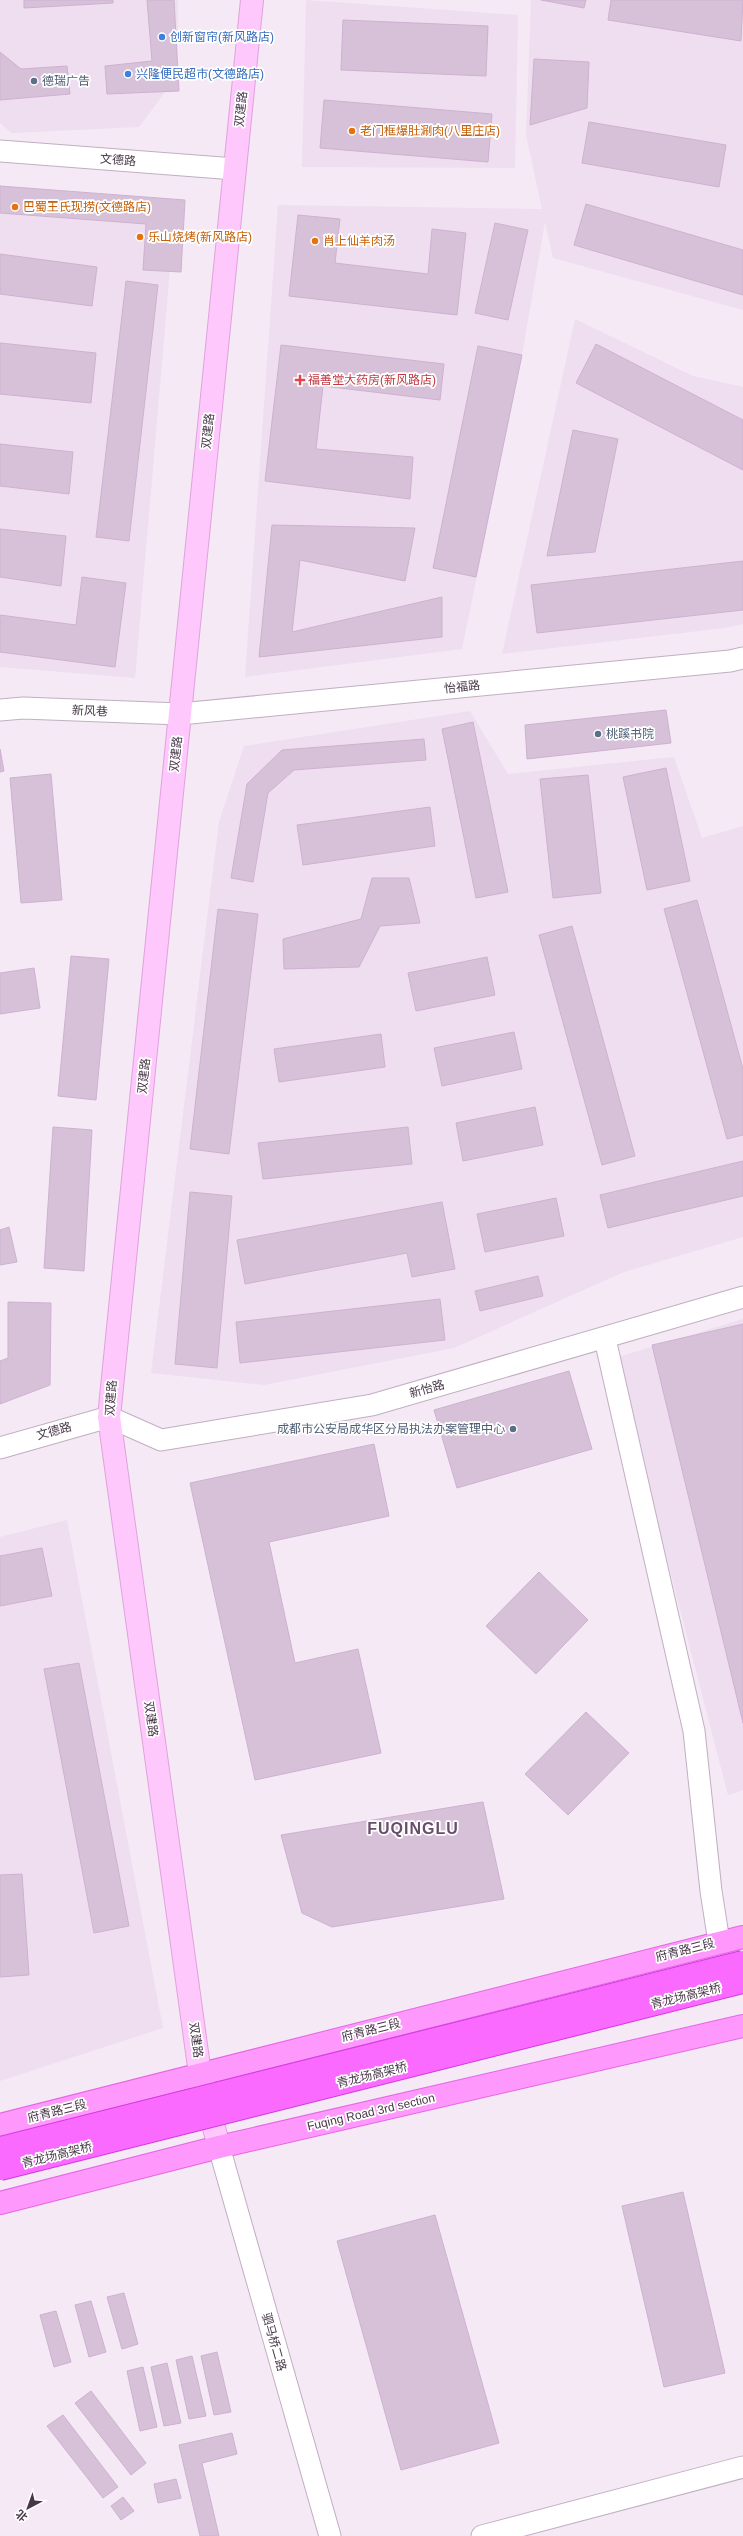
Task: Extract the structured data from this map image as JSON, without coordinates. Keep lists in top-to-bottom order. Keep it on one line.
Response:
{"streets":{"highway":["青龙场高架桥"],"main road":["府青路三段","Fuqing Road 3rd section"],"street":["双建路","文德路","怡福路","新风巷","新怡路","驷马桥二路"]},"crossings":[["双建路","文德路"],["双建路","怡福路"],["双建路","新风巷"],["双建路","新怡路"],["双建路","府青路三段"],["双建路","Fuqing Road 3rd section"],["双建路","驷马桥二路"],["文德路","新怡路"],["怡福路","新风巷"],["Fuqing Road 3rd section","驷马桥二路"]],"districts":["FUQINGLU"],"places":{"other":["创新窗帘(新风路店)","兴隆便民超市(文德路店)","德瑞广告","老门框爆肚涮肉(八里庄店)","巴蜀王氏现捞(文德路店)","乐山烧烤(新风路店)","肖上仙羊肉汤","桃蹊书院","成都市公安局成华区分局执法办案管理中心"],"health":["福善堂大药房(新风路店)"]},"north":"bottom left"}
